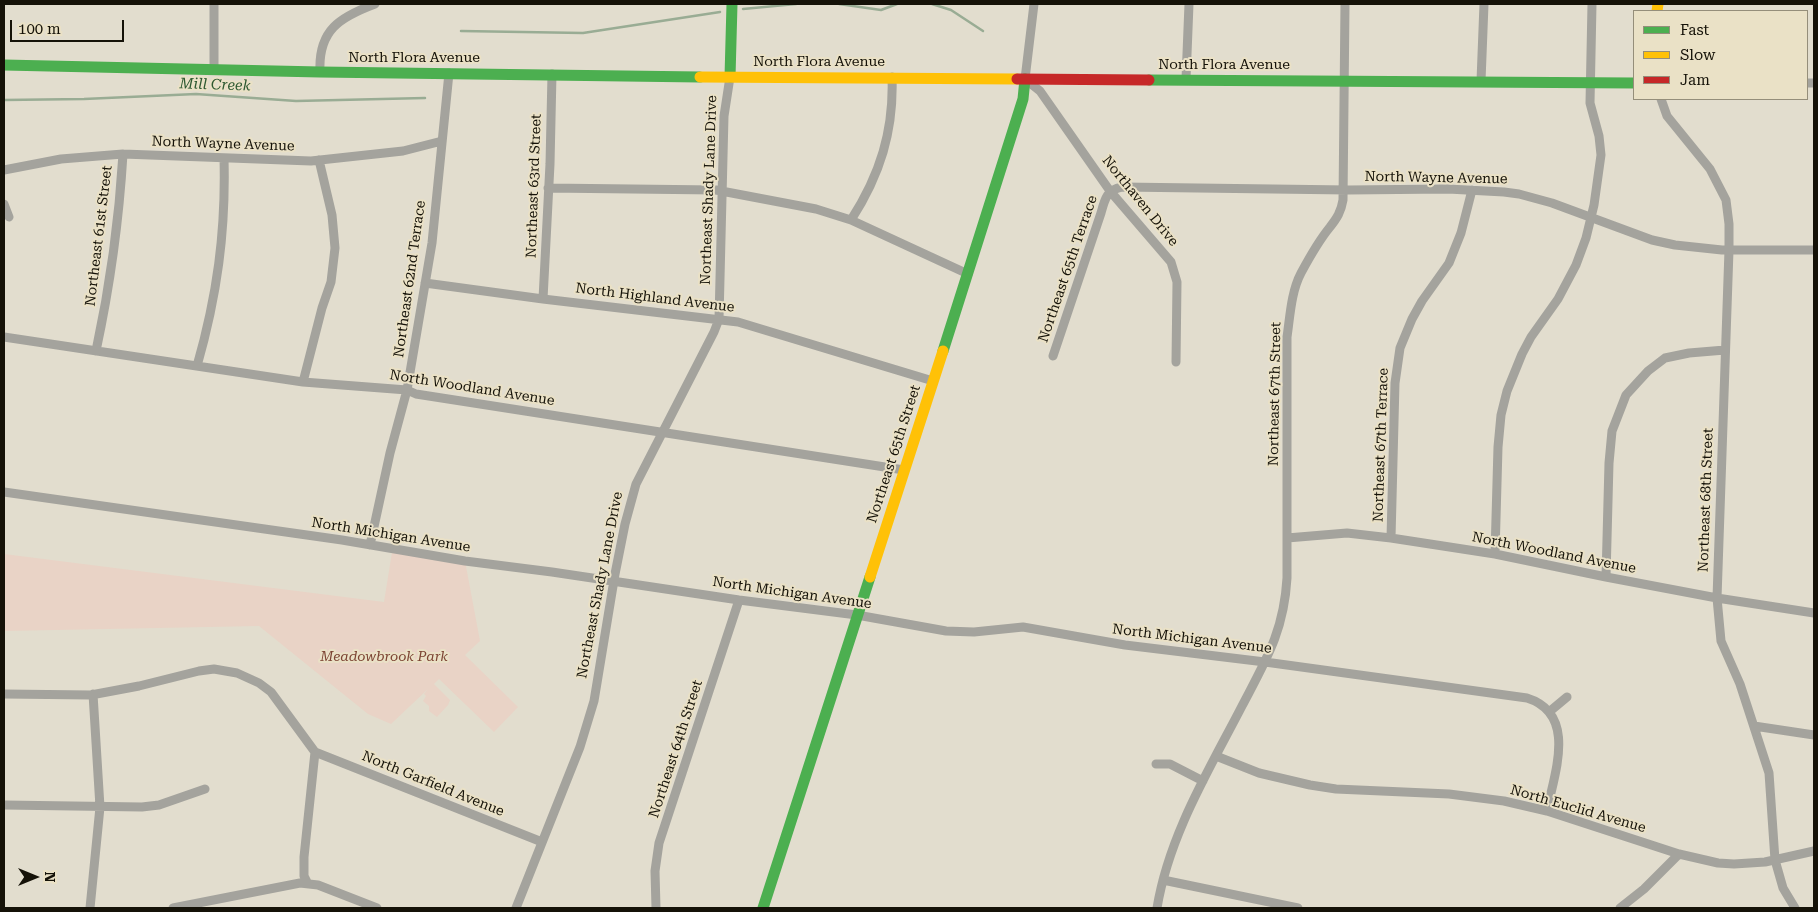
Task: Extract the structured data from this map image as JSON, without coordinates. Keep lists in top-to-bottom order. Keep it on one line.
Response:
{"streets":{"street":["North Flora Avenue","North Wayne Avenue","Northeast 63rd Street","Northeast Shady Lane Drive","Northaven Drive","Northeast 61st Street","Northeast 65th Terrace","Northeast 62nd Terrace","North Highland Avenue","North Woodland Avenue","Northeast 67th Street","Northeast 67th Terrace","Northeast 65th Street","Northeast 68th Street","North Michigan Avenue","Northeast 64th Street","North Garfield Avenue","North Euclid Avenue"]},"crossings":[["North Flora Avenue","Northeast 63rd Street"],["North Flora Avenue","Northeast Shady Lane Drive"],["North Flora Avenue","Northaven Drive"],["North Flora Avenue","Northeast 62nd Terrace"],["North Flora Avenue","Northeast 67th Street"],["North Flora Avenue","Northeast 65th Street"],["North Wayne Avenue","Northaven Drive"],["North Wayne Avenue","Northeast 61st Street"],["North Wayne Avenue","Northeast 65th Terrace"],["North Wayne Avenue","Northeast 62nd Terrace"],["North Wayne Avenue","Northeast 67th Street"],["North Wayne Avenue","Northeast 67th Terrace"],["North Wayne Avenue","Northeast 68th Street"],["Northeast 63rd Street","North Highland Avenue"],["Northeast Shady Lane Drive","North Highland Avenue"],["Northeast Shady Lane Drive","North Woodland Avenue"],["Northeast Shady Lane Drive","North Michigan Avenue"],["Northeast Shady Lane Drive","North Garfield Avenue"],["Northaven Drive","Northeast 65th Terrace"],["Northaven Drive","Northeast 65th Street"],["Northeast 61st Street","North Woodland Avenue"],["Northeast 62nd Terrace","North Highland Avenue"],["Northeast 62nd Terrace","North Woodland Avenue"],["Northeast 62nd Terrace","North Michigan Avenue"],["North Highland Avenue","Northeast 65th Street"],["North Woodland Avenue","Northeast 67th Street"],["North Woodland Avenue","Northeast 67th Terrace"],["North Woodland Avenue","Northeast 65th Street"],["North Woodland Avenue","Northeast 68th Street"],["Northeast 67th Street","North Michigan Avenue"],["Northeast 67th Street","North Euclid Avenue"],["Northeast 65th Street","North Michigan Avenue"],["Northeast 68th Street","North Euclid Avenue"],["North Michigan Avenue","Northeast 64th Street"]],"water":["Mill Creek"],"parks":["Meadowbrook Park"],"legend":["Fast","Slow","Jam"],"scale_bar":"100 m","north":"right"}
